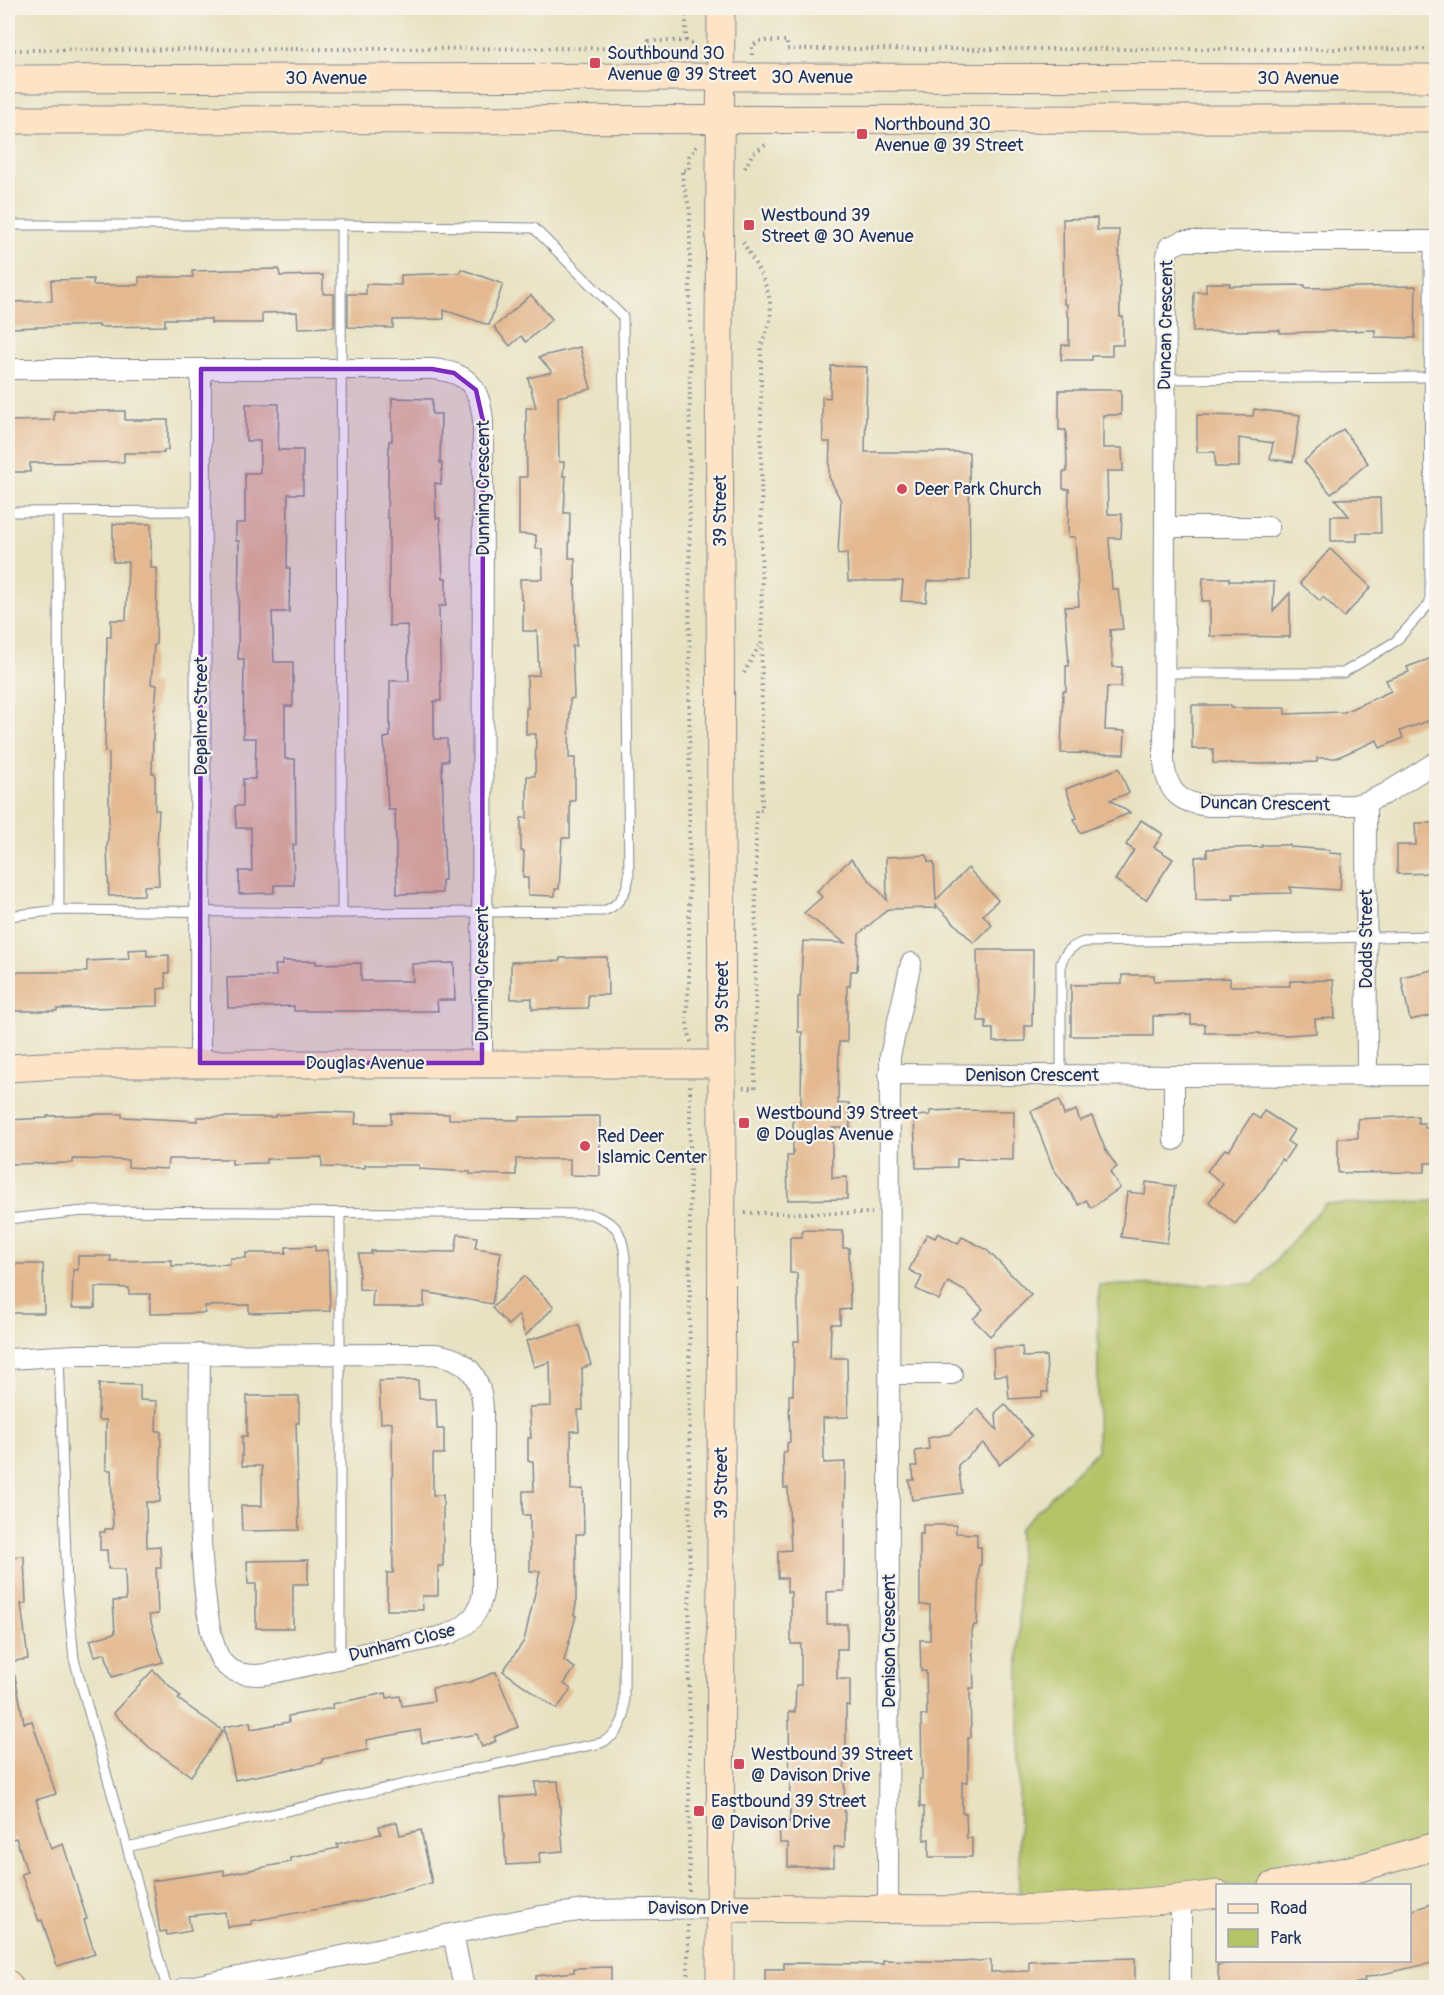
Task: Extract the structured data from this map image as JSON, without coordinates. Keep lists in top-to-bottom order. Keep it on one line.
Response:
{"streets":{"street":["30 Avenue","Duncan Crescent","Dunning Crescent","39 Street","Depalme Street","Dodds Street","Douglas Avenue","Denison Crescent","Dunham Close","Davison Drive"]},"crossings":[["30 Avenue","39 Street"],["Duncan Crescent","Dodds Street"],["Dunning Crescent","Depalme Street"],["Dunning Crescent","Douglas Avenue"],["39 Street","Douglas Avenue"],["39 Street","Davison Drive"],["Depalme Street","Douglas Avenue"],["Dodds Street","Denison Crescent"],["Denison Crescent","Davison Drive"]],"places":{"transit":["Southbound 30 Avenue @ 39 Street","Northbound 30 Avenue @ 39 Street","Westbound 39 Street @ 30 Avenue","Westbound 39 Street @ Douglas Avenue","Westbound 39 Street @ Davison Drive","Eastbound 39 Street @ Davison Drive"],"other":["Deer Park Church","Red Deer Islamic Center"]},"legend":["Road","Park"]}
